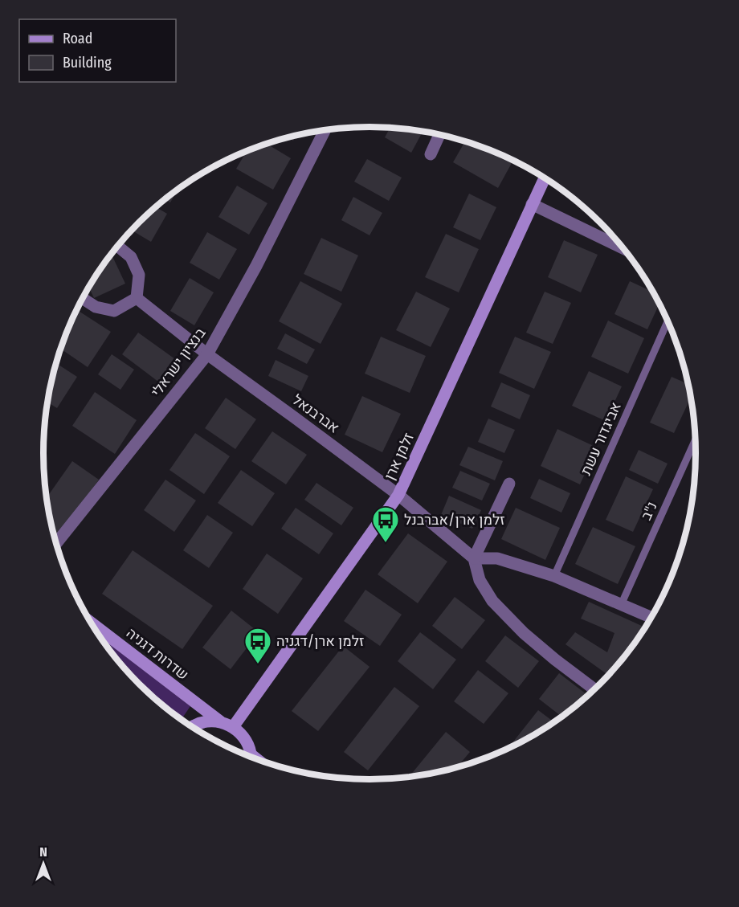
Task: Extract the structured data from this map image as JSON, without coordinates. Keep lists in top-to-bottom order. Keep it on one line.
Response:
{"streets":{"street":["בנציון ישראלי","אברבנאל","זלמן ארן","שדרות דגניה"],"lane":["אביגדור עשת","נ\"ב"]},"crossings":[["בנציון ישראלי","אברבנאל"],["אברבנאל","זלמן ארן"],["זלמן ארן","שדרות דגניה"]],"places":{"bus stop":["זלמן ארן/אברבנל","זלמן ארן/דגניה"]},"legend":["Road","Building"],"north":"top"}
